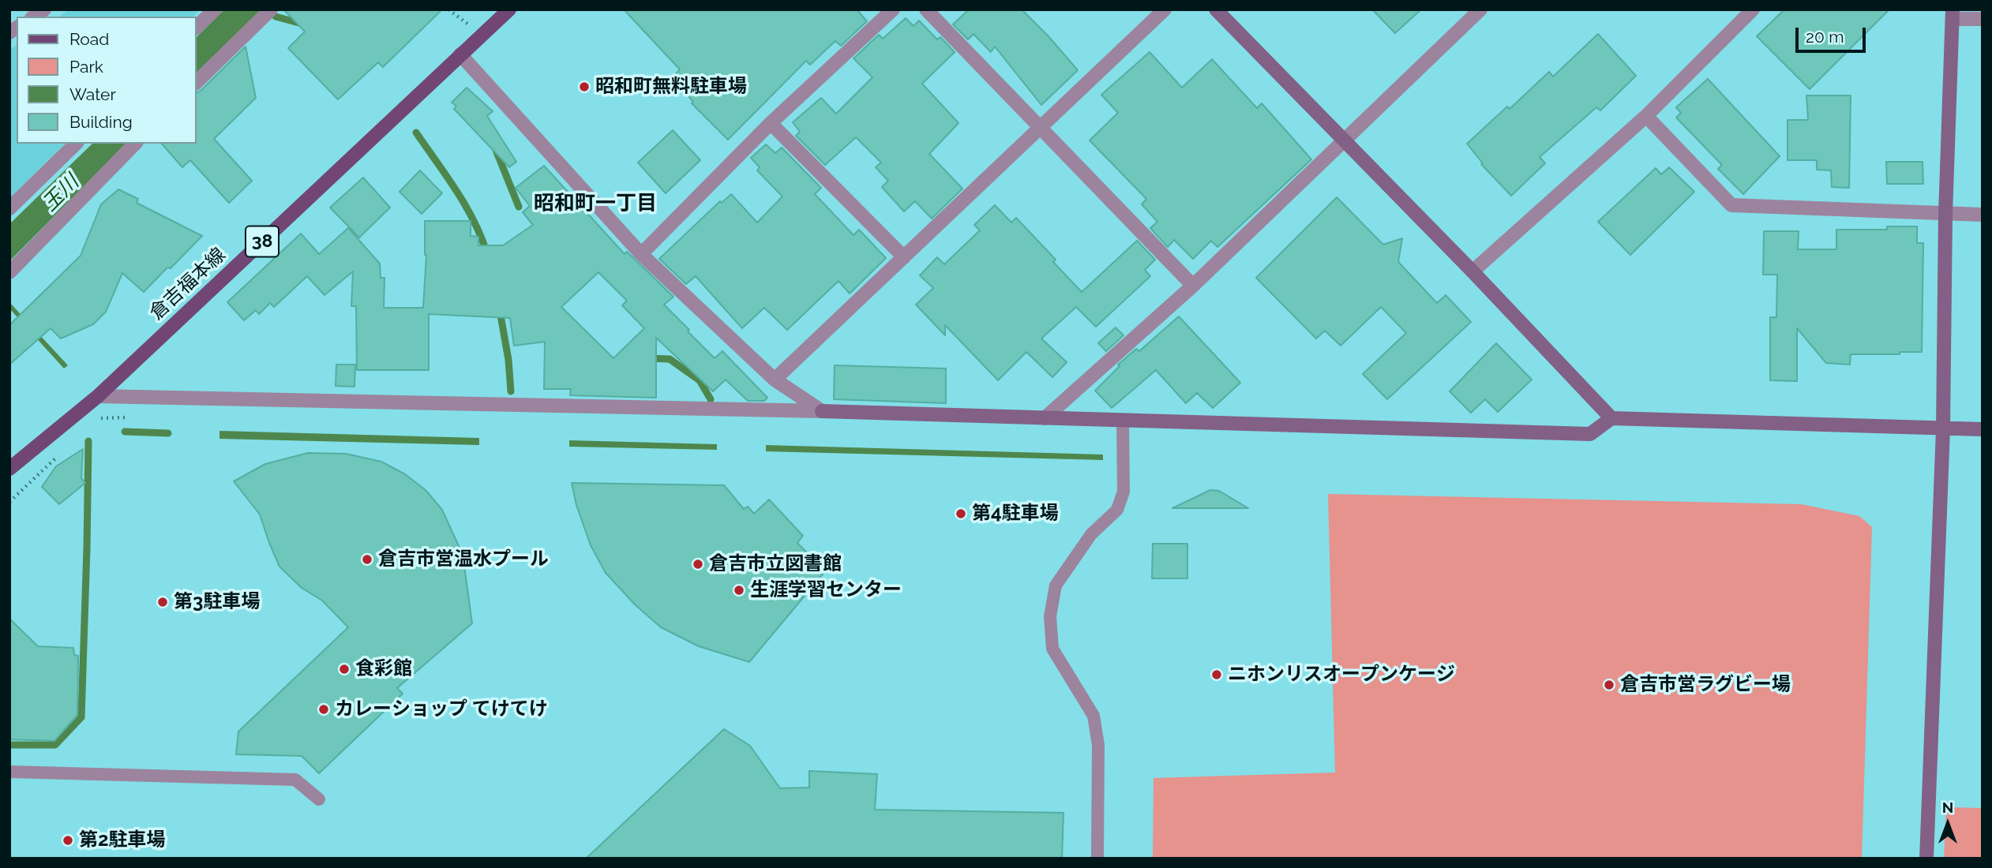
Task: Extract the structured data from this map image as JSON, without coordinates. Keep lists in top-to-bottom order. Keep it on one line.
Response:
{"streets":{"main road":["38","倉吉福本線"]},"districts":["昭和町一丁目"],"water":["玉川"],"places":["昭和町無料駐車場","第4駐車場","倉吉市営温水プール","倉吉市立図書館","生涯学習センター","第3駐車場","食彩館","ニホンリスオープンケージ","倉吉市営ラグビー場","カレーショップ てけてけ","第2駐車場"],"legend":["Road","Park","Water","Building"],"scale_bar":"20 m","north":"top"}
